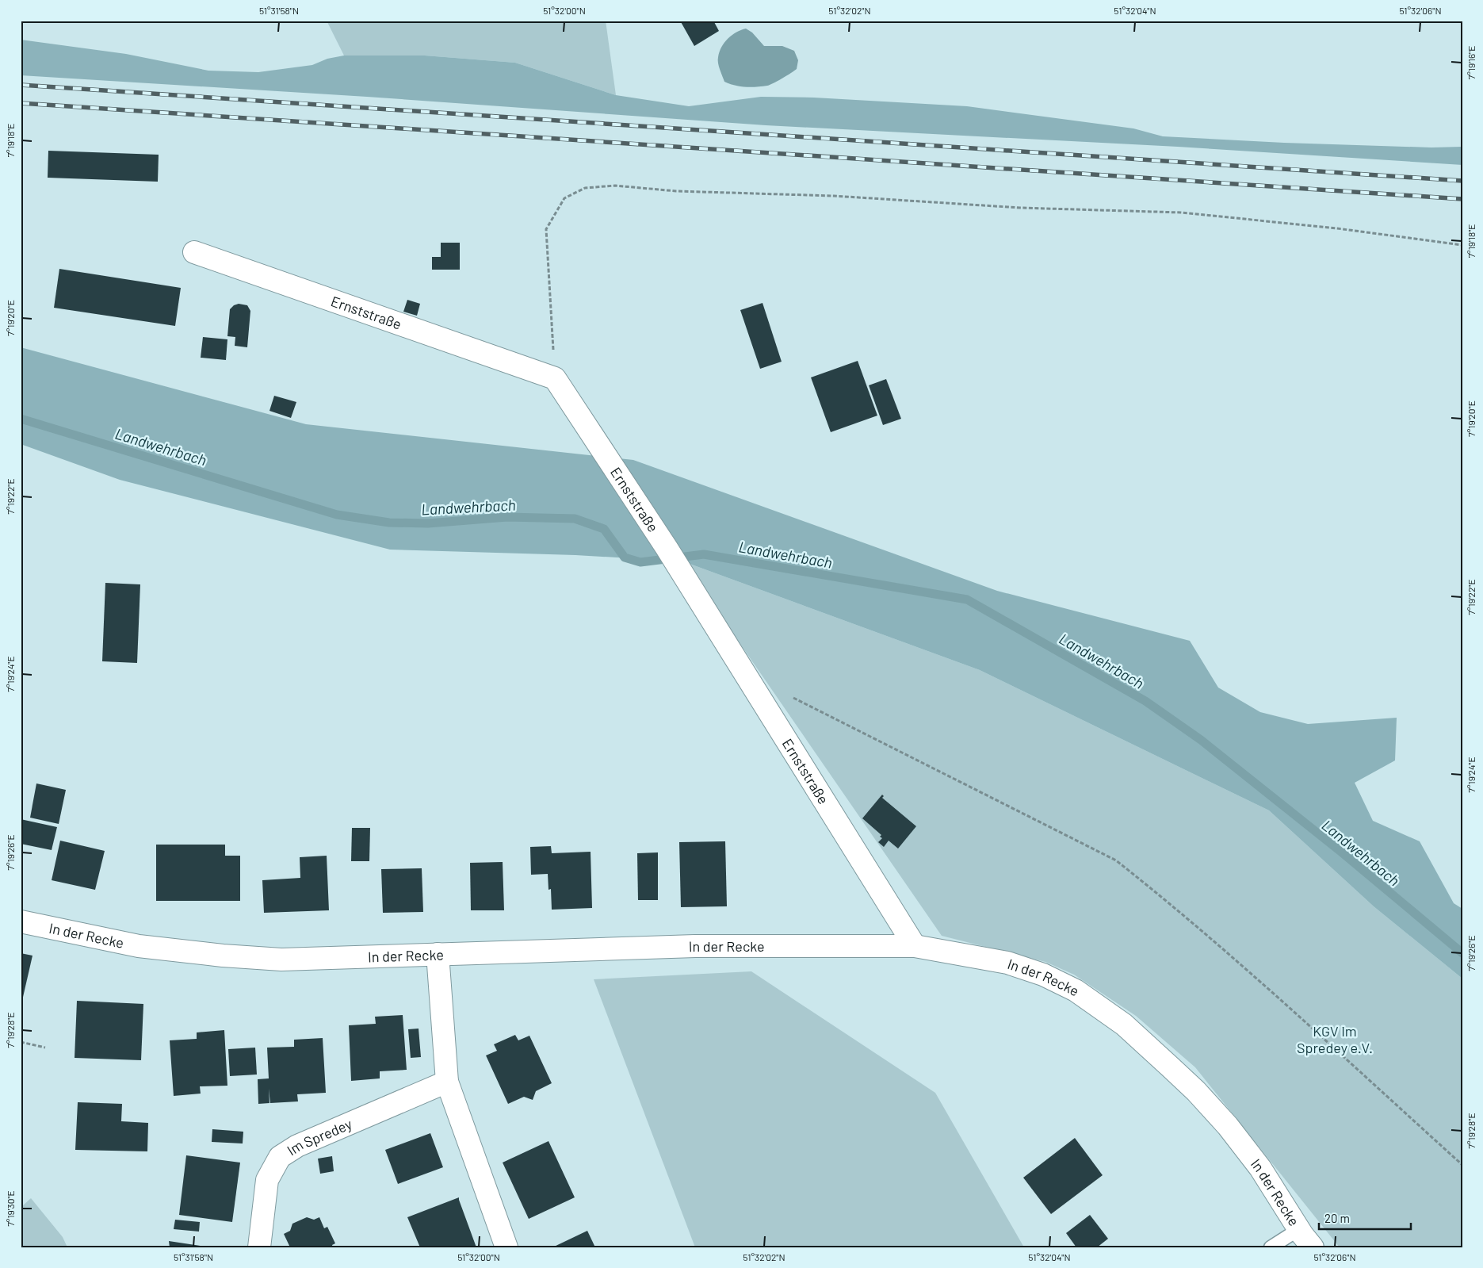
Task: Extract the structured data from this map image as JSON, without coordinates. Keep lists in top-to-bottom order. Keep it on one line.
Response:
{"streets":{"street":["Ernststraße","In der Recke","Im Spredey"]},"crossings":[["Ernststraße","In der Recke"]],"water":["Landwehrbach"],"parks":["KGV Im Spredey e.V."],"scale_bar":"20 m","coordinates":["51°31'58\"N","51°32'00\"N","51°32'02\"N","51°32'04\"N","51°32'06\"N","7°19'16\"E","7°19'18\"E","7°19'20\"E","7°19'22\"E","7°19'24\"E","7°19'26\"E","7°19'28\"E","7°19'30\"E"]}
